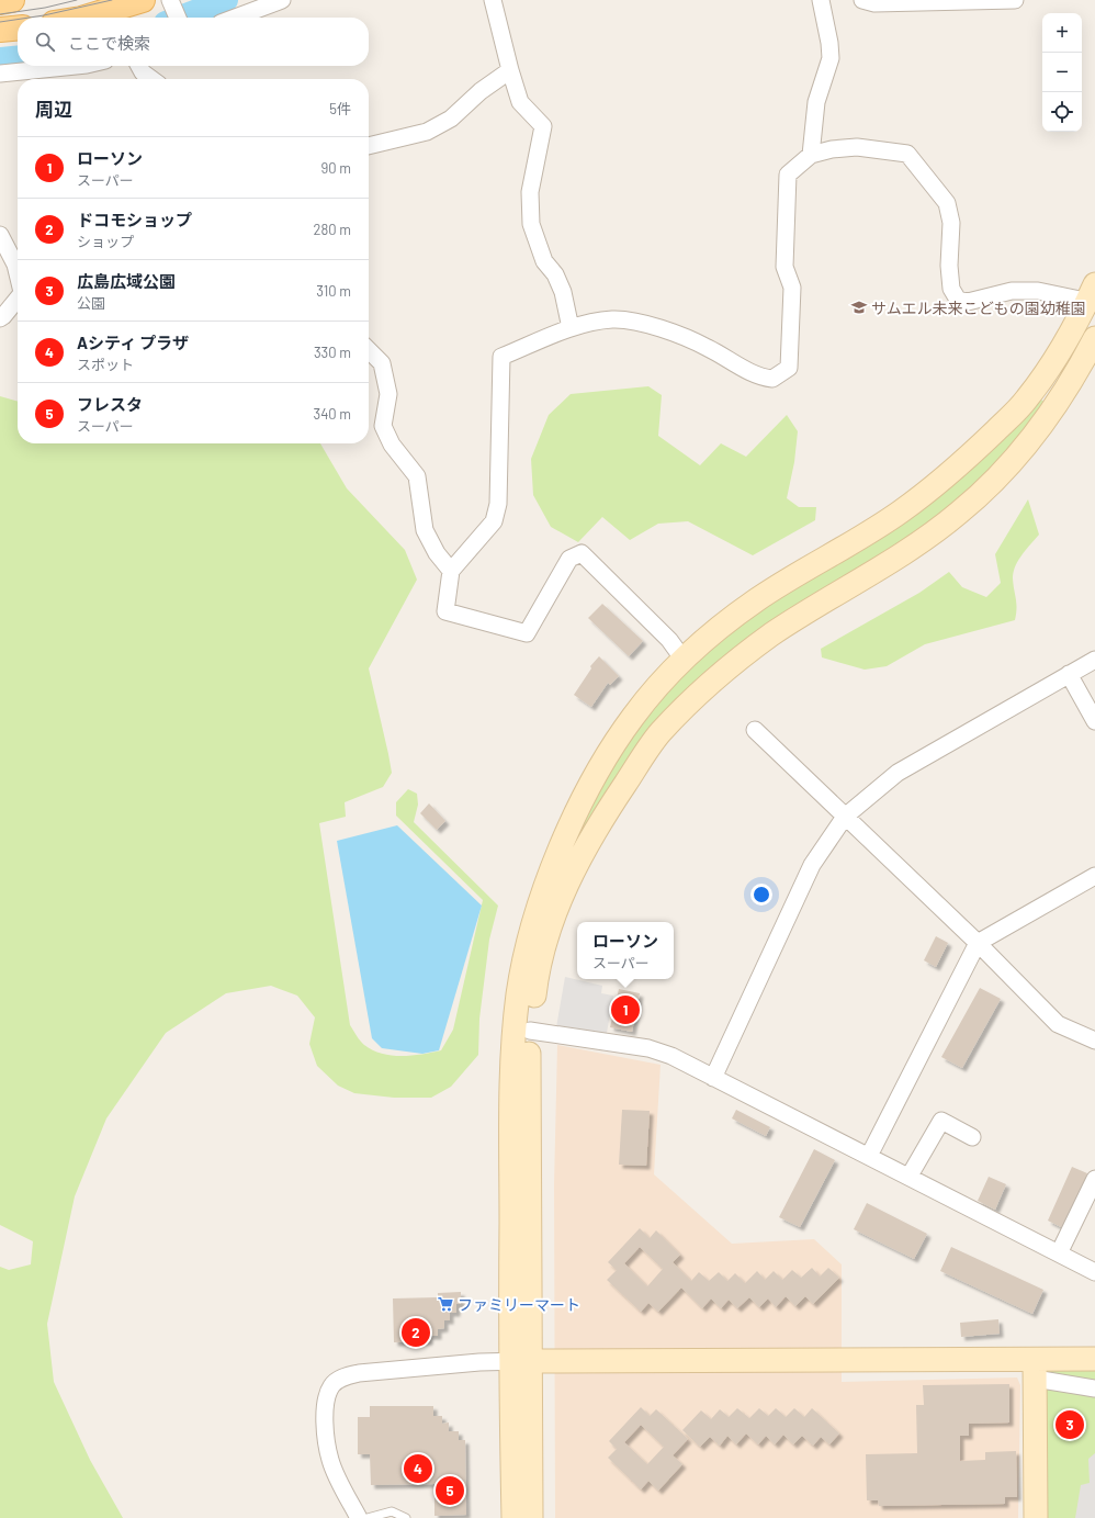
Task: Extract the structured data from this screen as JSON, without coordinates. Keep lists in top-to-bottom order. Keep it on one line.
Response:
{"places":{"school or university":["サムエル未来こどもの園幼稚園"],"supermarket":["ファミリーマート"]},"page":{"map_buttons":["+","−"],"search":"ここで検索","heading":["周辺","5件"],"list":[{"mark":"1","name":"ローソン","note":"スーパー","value":"90 m"},{"mark":"2","name":"ドコモショップ","note":"ショップ","value":"280 m"},{"mark":"3","name":"広島広域公園","note":"公園","value":"310 m"},{"mark":"4","name":"Aシティ プラザ","note":"スポット","value":"330 m"},{"mark":"5","name":"フレスタ","note":"スーパー","value":"340 m"}],"popup":["ローソン","スーパー"],"pins":["1","2","3","4","5"]}}
